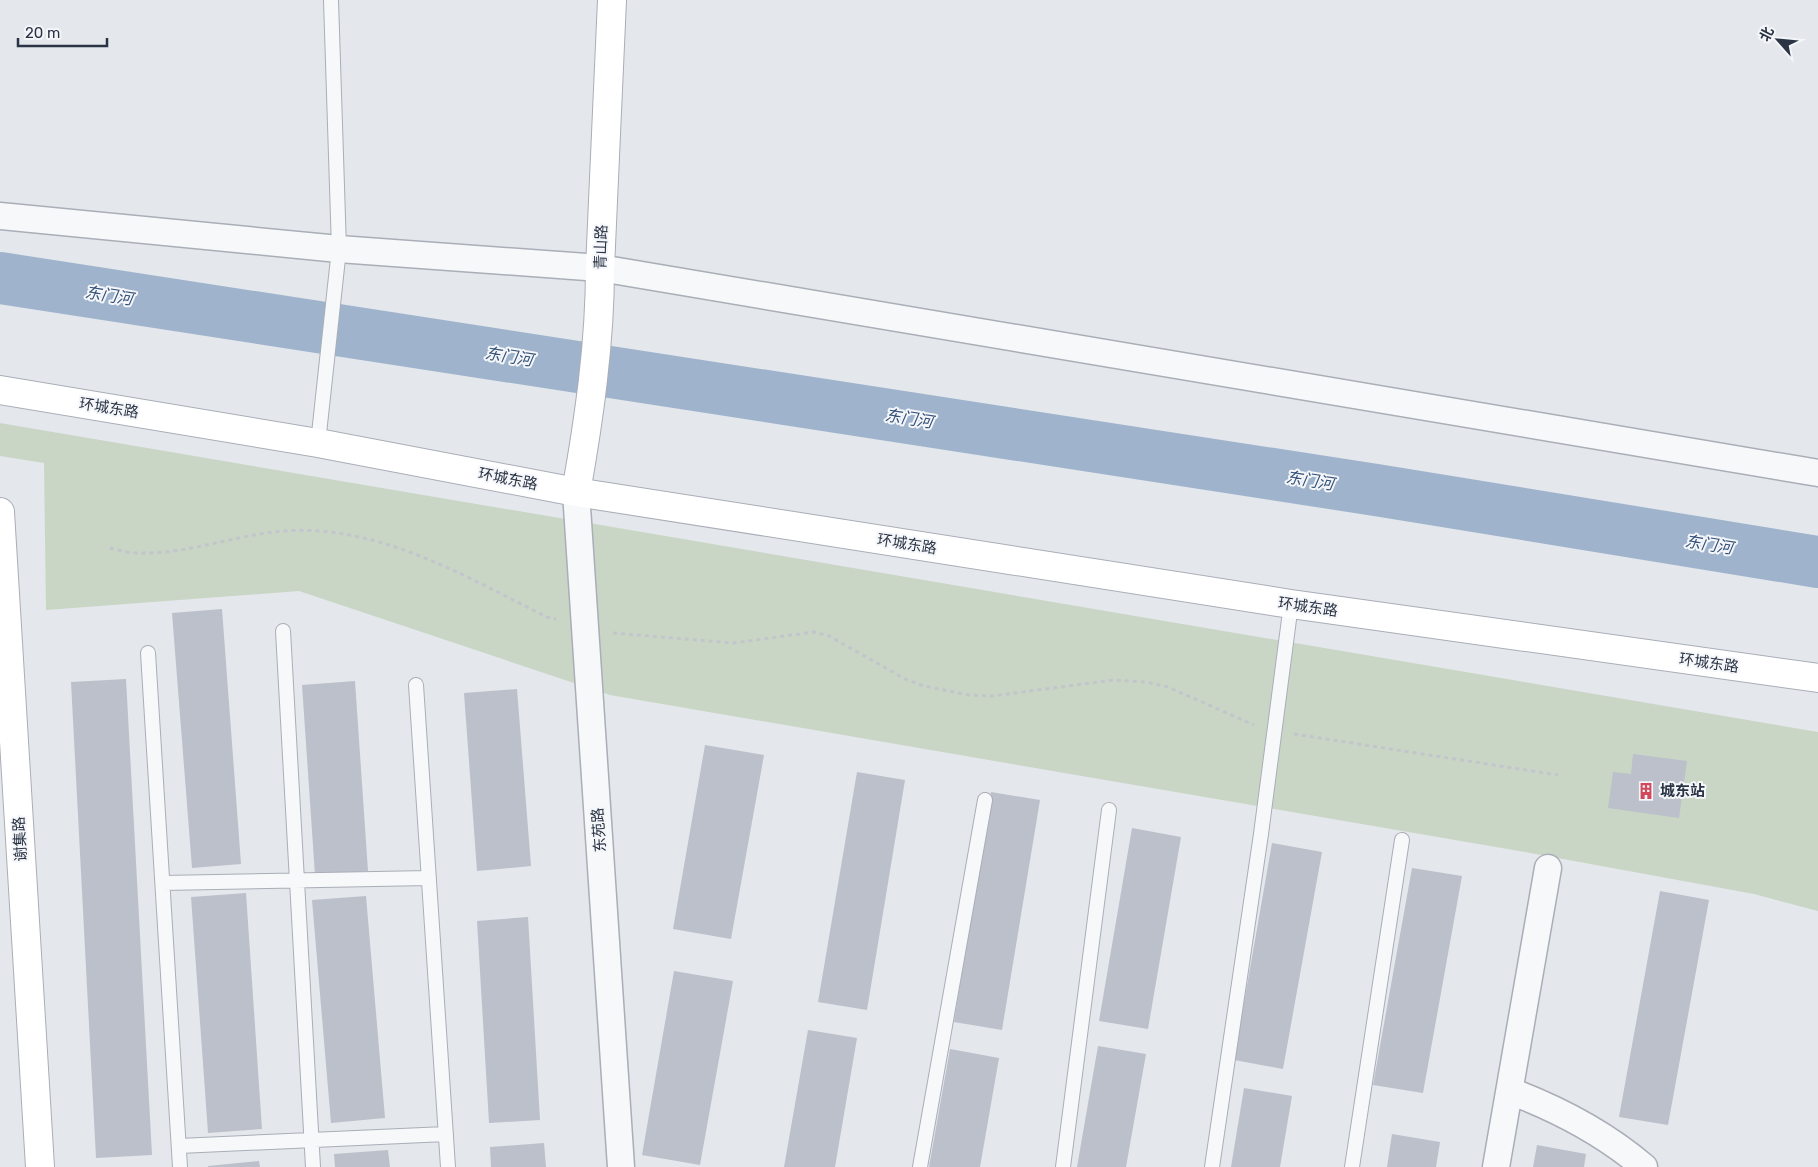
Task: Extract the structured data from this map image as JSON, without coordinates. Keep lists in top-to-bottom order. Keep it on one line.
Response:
{"streets":{"main road":["青山路","环城东路","谢集路"],"street":["东苑路"]},"crossings":[["青山路","环城东路"],["青山路","东苑路"],["环城东路","东苑路"]],"water":["东门河"],"places":{"building":["城东站"]},"scale_bar":"20 m","north":"top left"}
